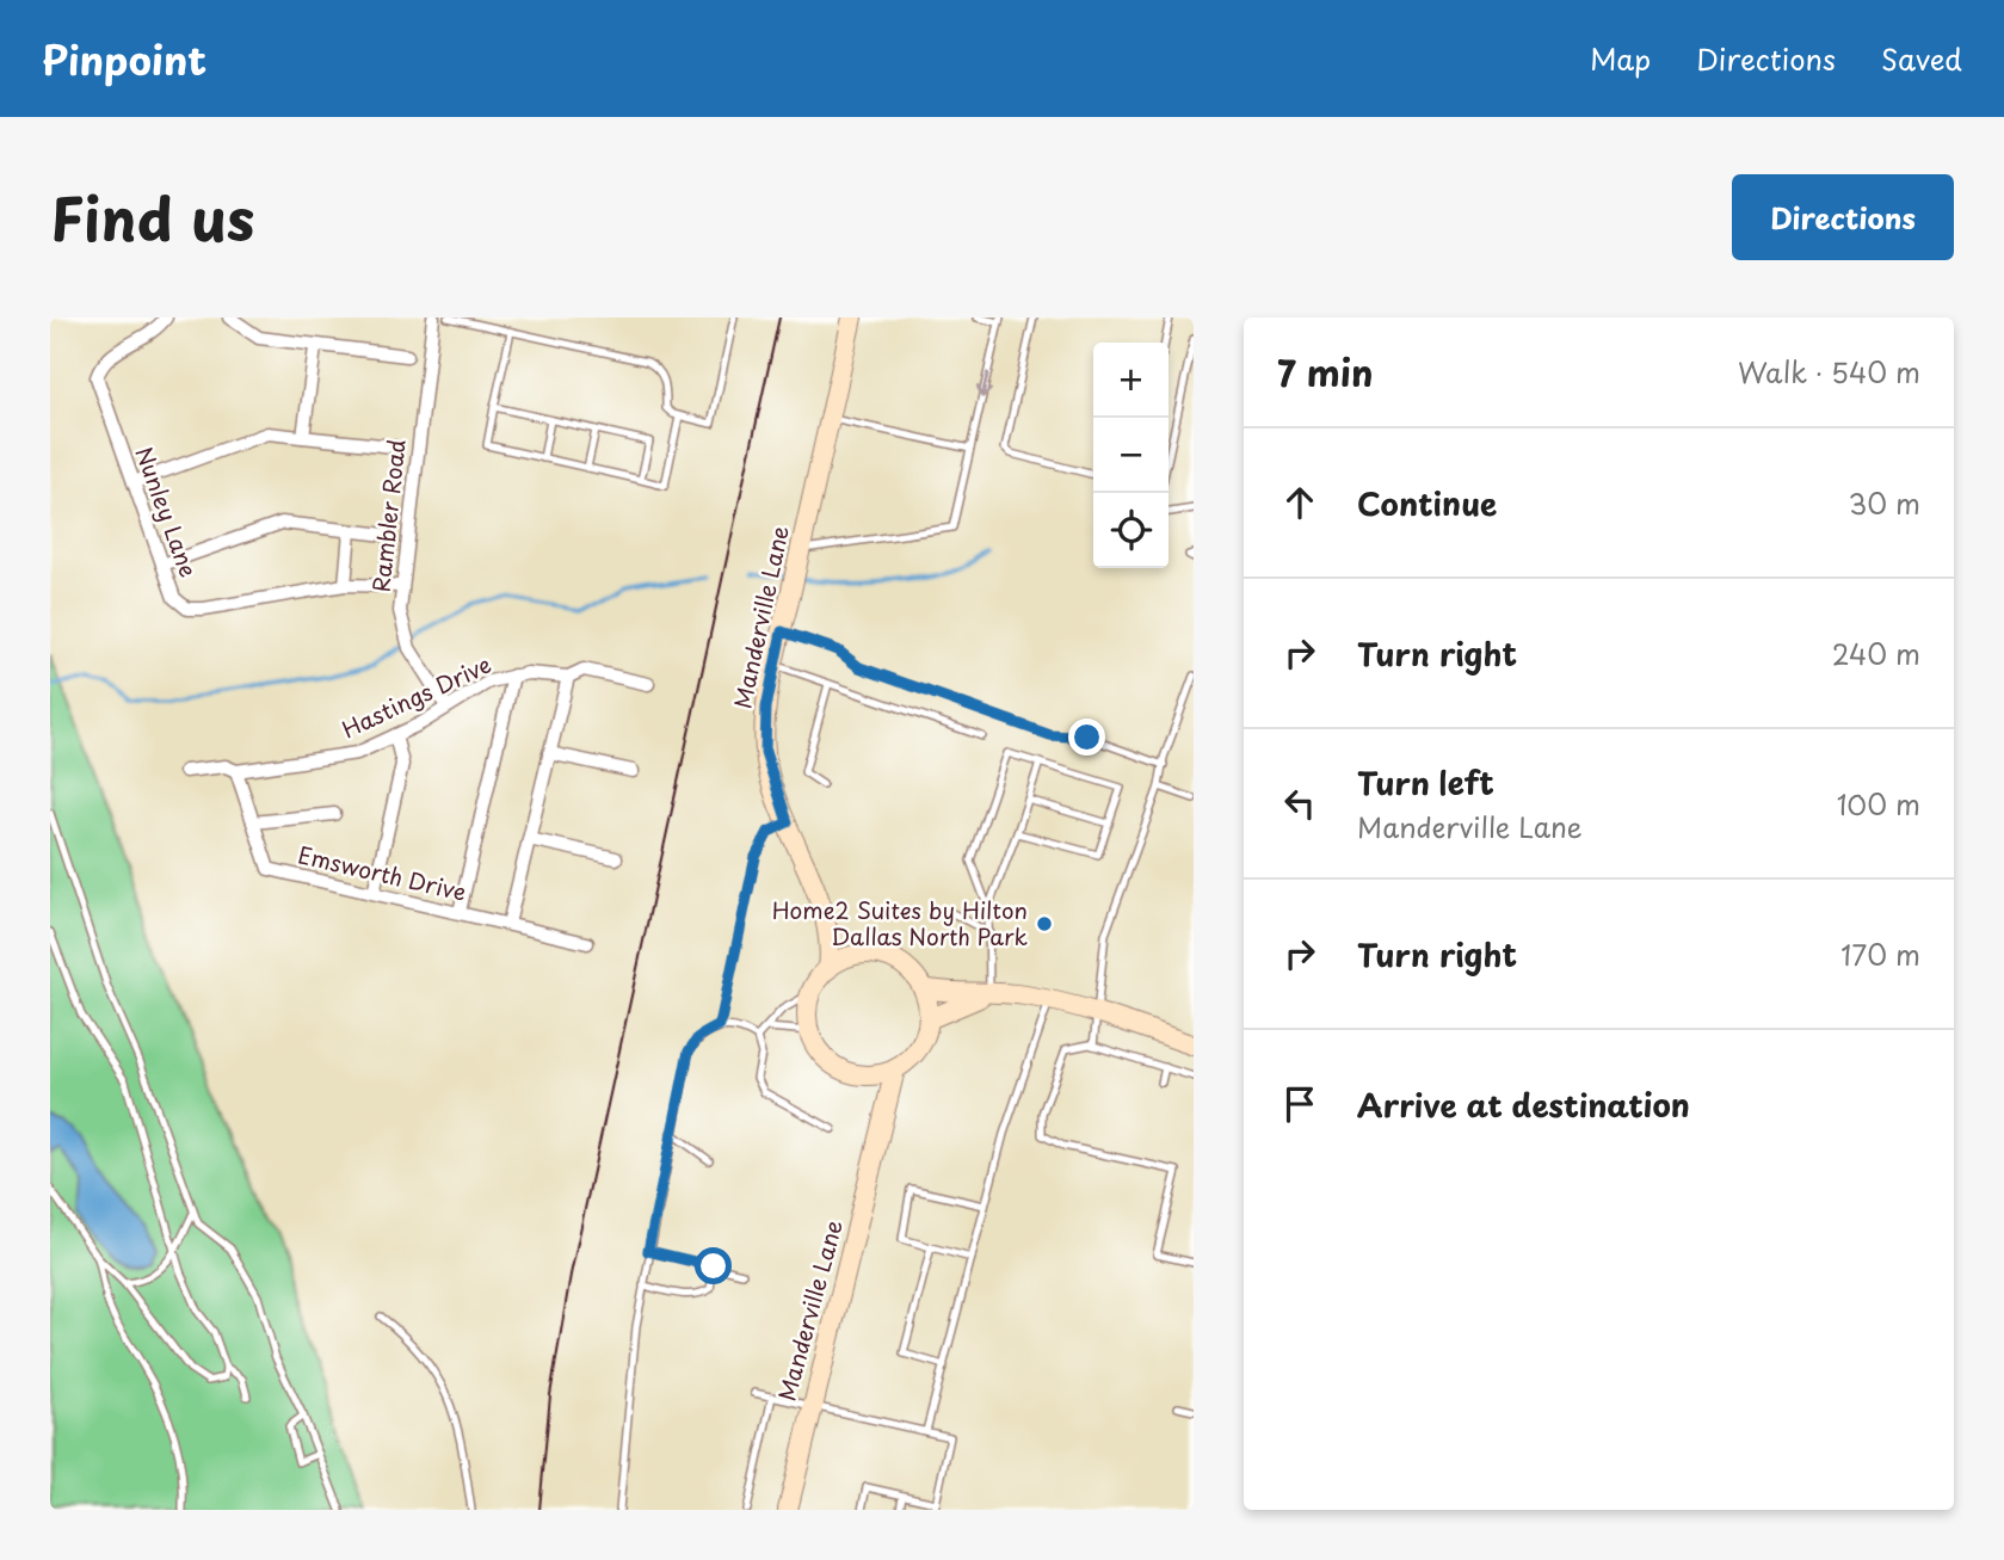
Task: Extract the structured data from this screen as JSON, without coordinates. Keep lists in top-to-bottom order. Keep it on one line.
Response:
{"streets":{"street":["Nunley Lane","Rambler Road","Manderville Lane","Hastings Drive","Emsworth Drive"]},"crossings":[["Nunley Lane","Rambler Road"],["Rambler Road","Hastings Drive"],["Hastings Drive","Emsworth Drive"]],"places":["Home2 Suites by Hilton Dallas North Park"],"page":{"header":"Pinpoint","nav":["Map","Directions","Saved"],"title":"Find us","buttons":"Directions","heading":["7 min","Walk · 540 m"],"map_buttons":["+","−"],"list":[["Continue","30 m"],["Turn right","240 m"],["Turn left","Manderville Lane","100 m"],["Turn right","170 m"],"Arrive at destination"]}}
